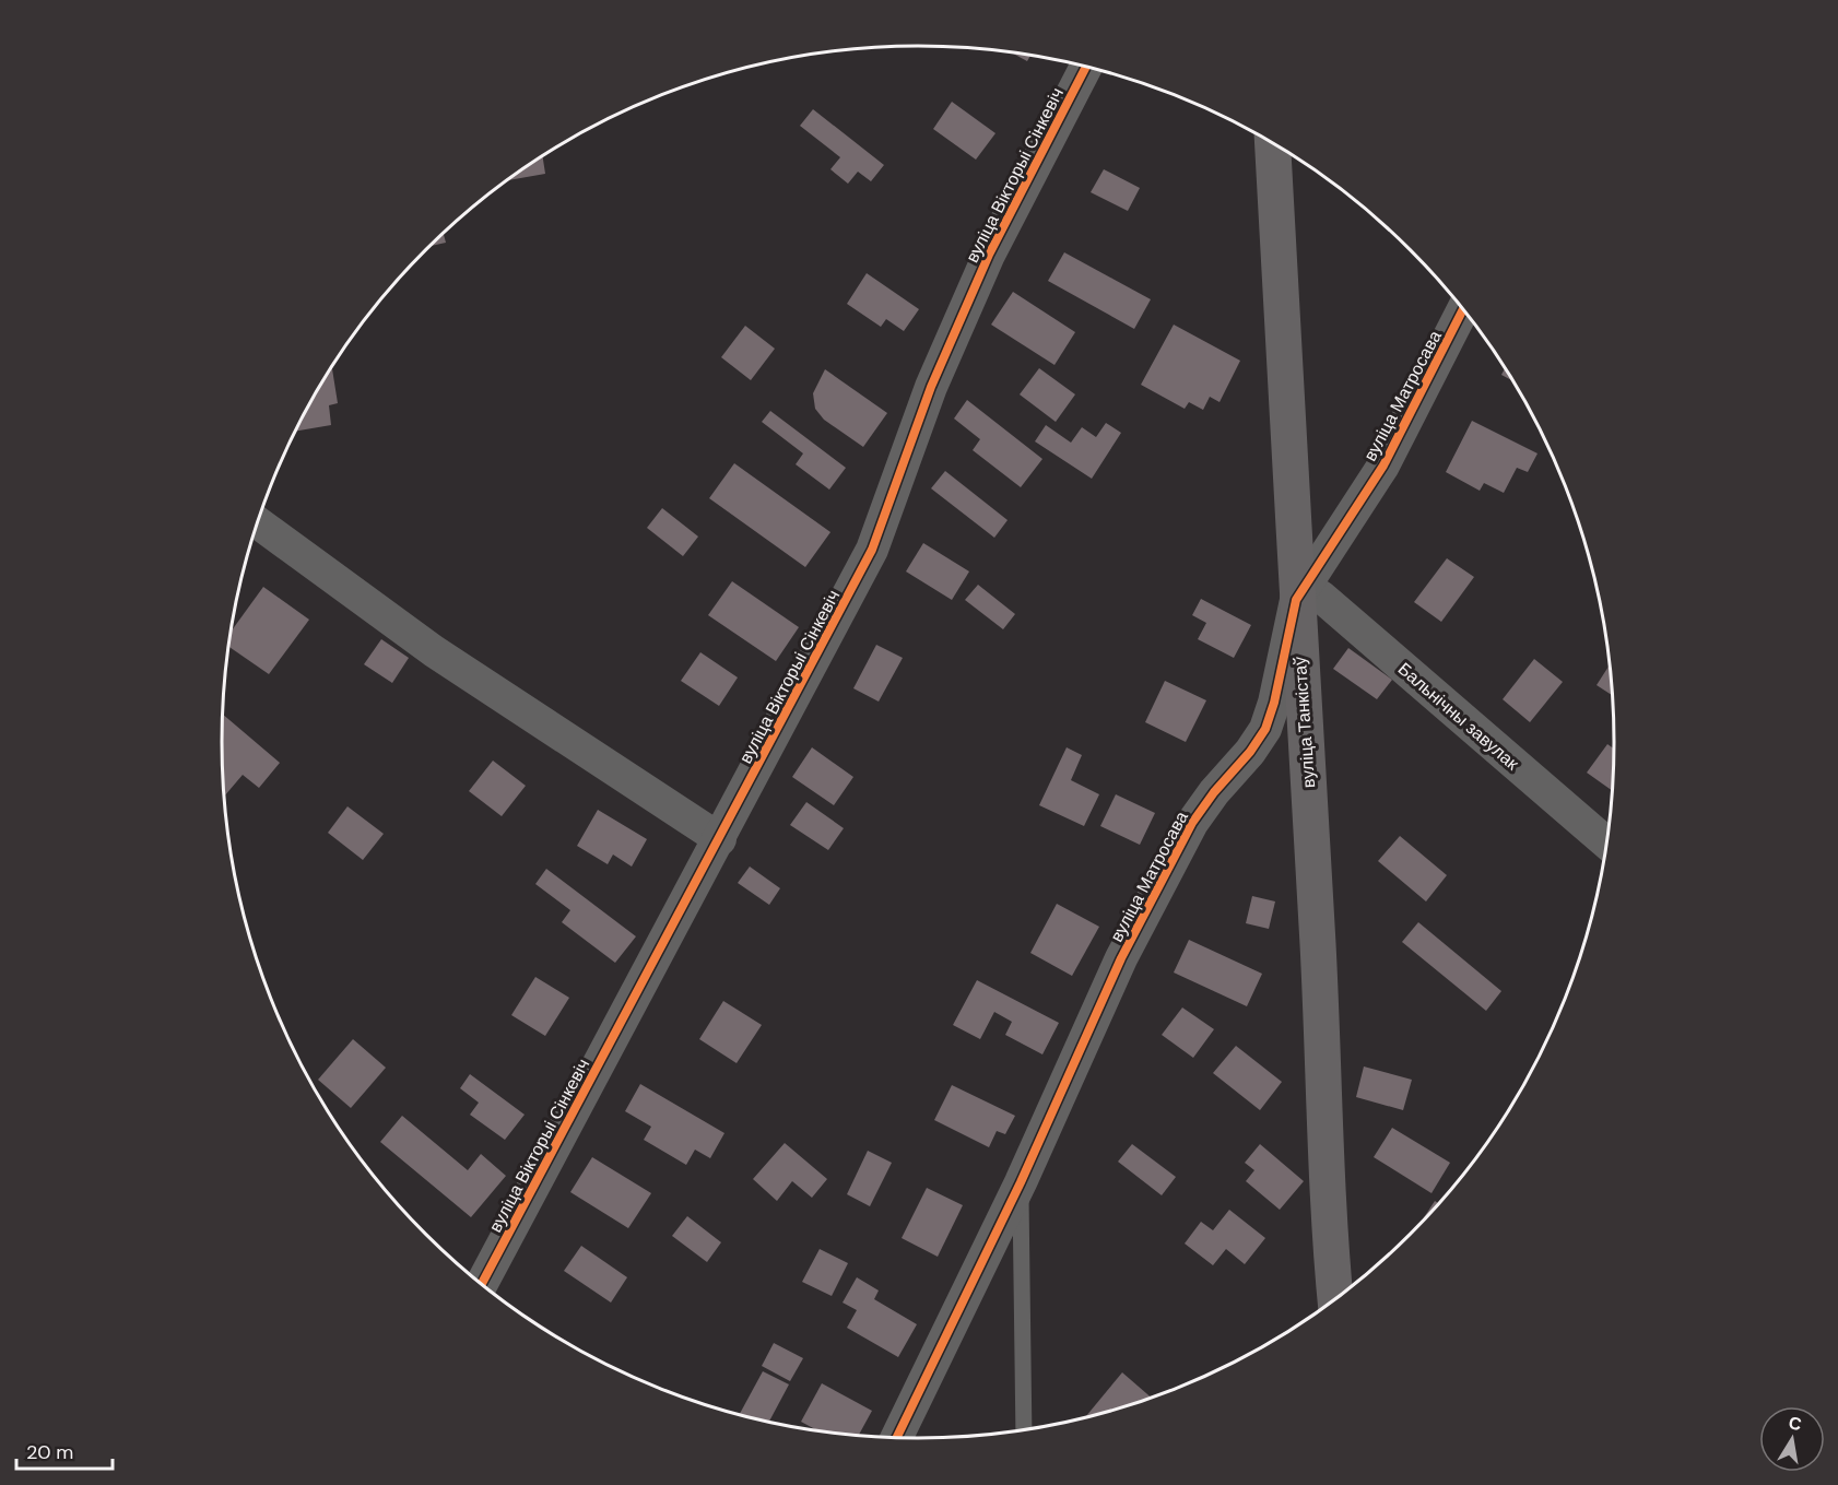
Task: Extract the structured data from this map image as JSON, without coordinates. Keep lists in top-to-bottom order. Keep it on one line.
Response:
{"streets":{"street":["вуліца Вікторыі Сінкевіч","вуліца Матросава","Бальнічны завулак","вуліца Танкістаў"]},"crossings":[["вуліца Матросава","Бальнічны завулак"],["вуліца Матросава","вуліца Танкістаў"],["Бальнічны завулак","вуліца Танкістаў"]],"scale_bar":"20 m","north":"top"}
